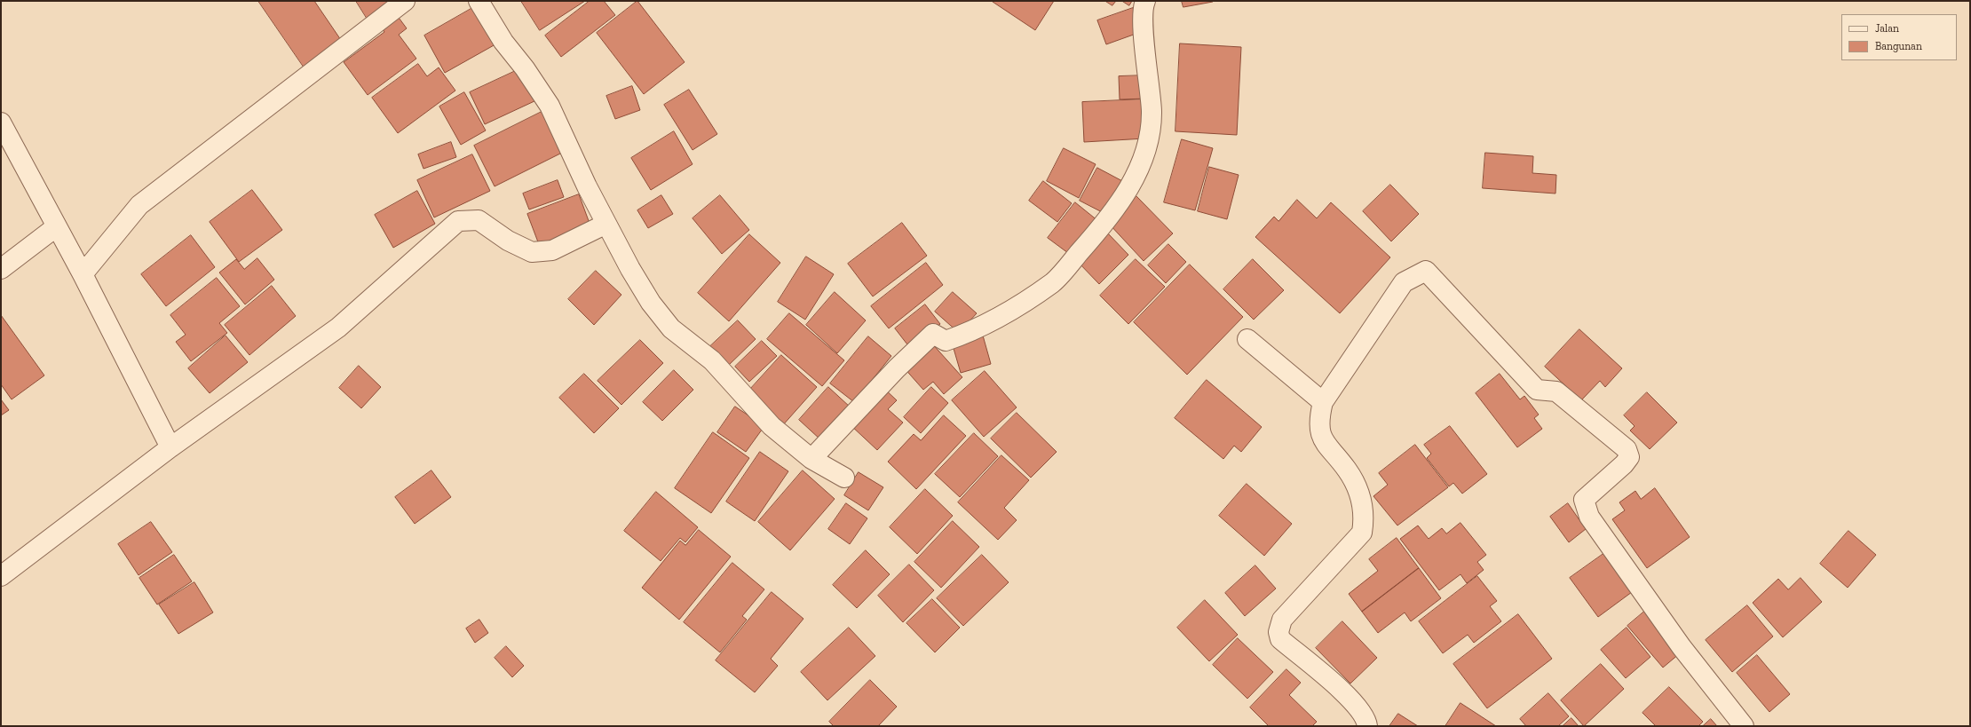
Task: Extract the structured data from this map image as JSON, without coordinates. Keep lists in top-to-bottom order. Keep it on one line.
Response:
{"legend":["Jalan","Bangunan"]}
